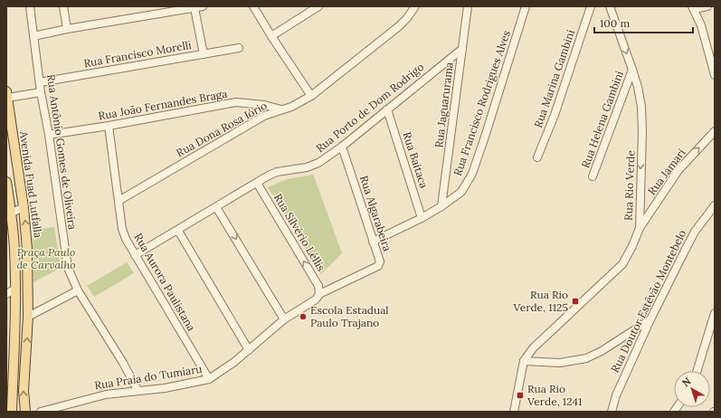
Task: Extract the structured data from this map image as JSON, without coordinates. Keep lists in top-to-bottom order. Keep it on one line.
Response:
{"streets":{"main road":["Avenida Fuad Lutfalla"],"street":["Rua Francisco Morelli","Rua Marina Gambini","Rua Francisco Rodrigues Alves","Rua João Fernandes Braga","Rua Jaguarurama","Rua Porto de Dom Rodrigo","Rua Helena Gambini","Rua Dona Rosa Iório","Rua Antônio Gomes de Oliveira","Rua Baitaca","Rua Jamari","Rua Rio Verde","Rua Algarabeira","Rua Silvério Léllis","Rua Aurora Paulistana","Rua Doutor Estêvão Montebelo","Rua Praia do Tumiaru"]},"crossings":[["Rua Francisco Morelli","Rua Antônio Gomes de Oliveira"],["Rua Francisco Rodrigues Alves","Rua Jaguarurama"],["Rua Francisco Rodrigues Alves","Rua Baitaca"],["Rua Francisco Rodrigues Alves","Rua Algarabeira"],["Rua João Fernandes Braga","Rua Dona Rosa Iório"],["Rua João Fernandes Braga","Rua Antônio Gomes de Oliveira"],["Rua João Fernandes Braga","Rua Aurora Paulistana"],["Rua Jaguarurama","Rua Porto de Dom Rodrigo"],["Rua Porto de Dom Rodrigo","Rua Baitaca"],["Rua Porto de Dom Rodrigo","Rua Algarabeira"],["Rua Porto de Dom Rodrigo","Rua Silvério Léllis"],["Rua Porto de Dom Rodrigo","Rua Aurora Paulistana"],["Rua Helena Gambini","Rua Rio Verde"],["Rua Dona Rosa Iório","Rua Aurora Paulistana"],["Rua Antônio Gomes de Oliveira","Rua Praia do Tumiaru"],["Rua Jamari","Rua Rio Verde"],["Rua Algarabeira","Rua Silvério Léllis"],["Rua Algarabeira","Rua Praia do Tumiaru"],["Rua Silvério Léllis","Rua Praia do Tumiaru"],["Rua Aurora Paulistana","Rua Praia do Tumiaru"]],"one_way":["Rua Jamari","Rua Rio Verde"],"parks":["Praça Paulo de Carvalho"],"places":{"transit":["Rua Rio Verde, 1125","Rua Rio Verde, 1241"],"other":["Escola Estadual Paulo Trajano"]},"scale_bar":"100 m","north":"top left"}
